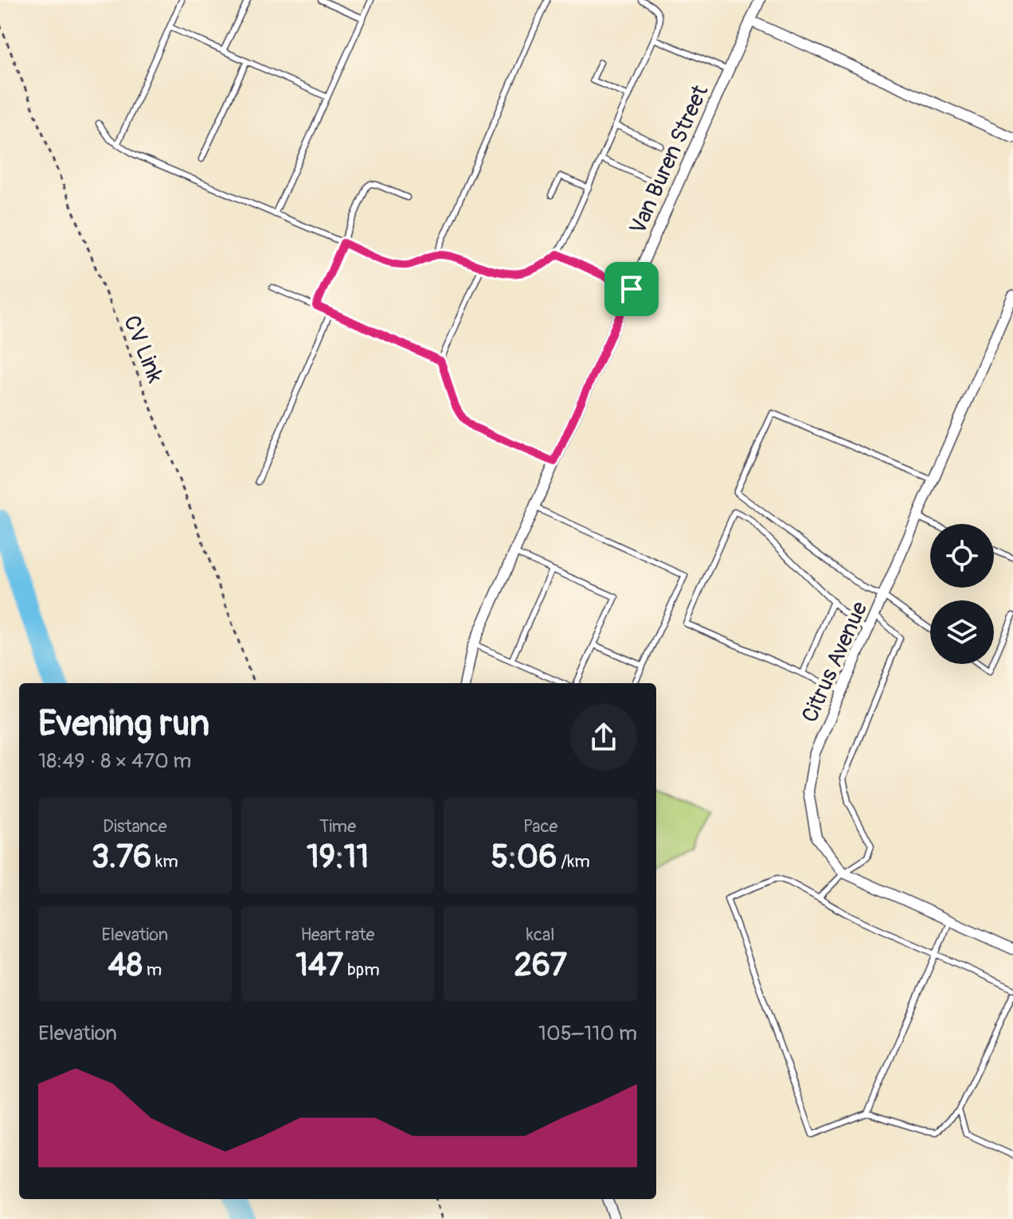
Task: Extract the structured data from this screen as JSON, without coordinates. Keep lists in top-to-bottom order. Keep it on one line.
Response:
{"streets":{"street":["Van Buren Street","Citrus Avenue"],"path":["CV Link"]},"page":{"heading":["Evening run","18:49 · 8 × 470 m"],"stats":[["Distance","3.76 km"],["Time","19:11"],["Pace","5:06 /km"],["Elevation","48 m"],["Heart rate","147 bpm"],["kcal","267"]],"chart":["Elevation","105–110 m"]}}
